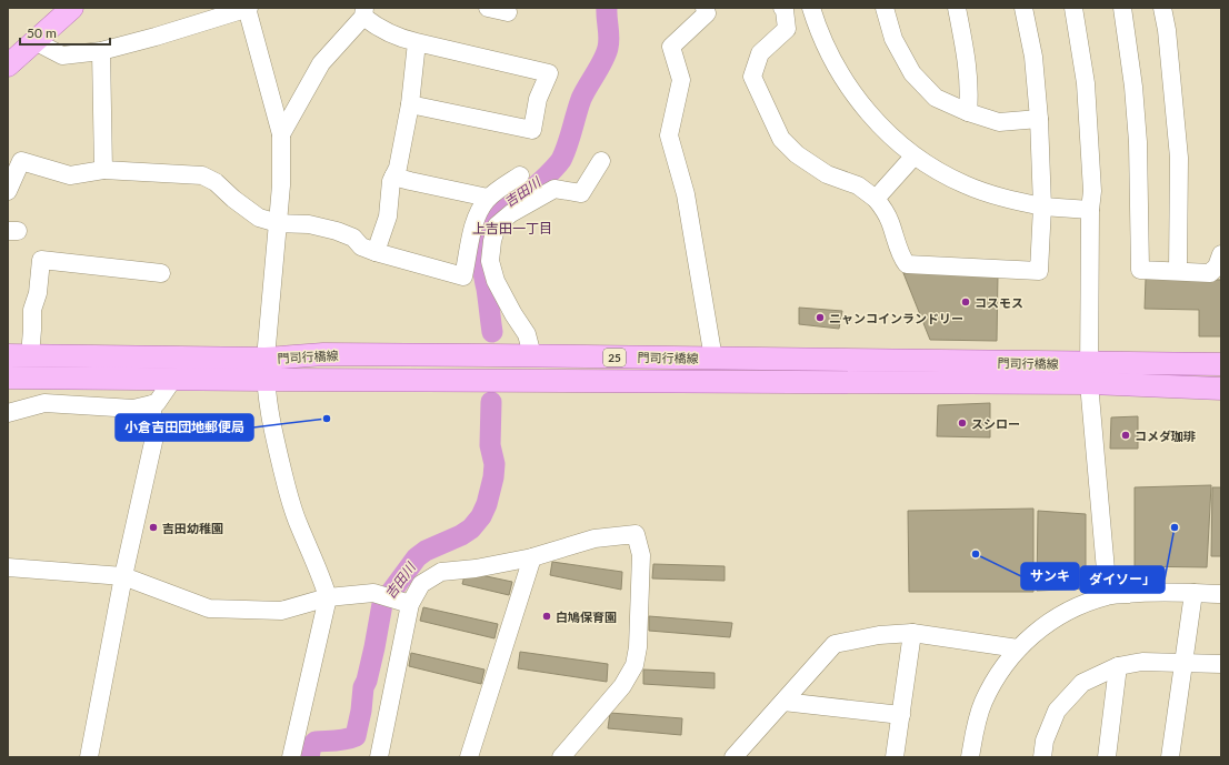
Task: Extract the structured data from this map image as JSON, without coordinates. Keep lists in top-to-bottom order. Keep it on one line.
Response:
{"streets":{"main road":["門司行橋線","25"]},"districts":["上吉田一丁目"],"water":["吉田川"],"places":["コスモス","ニャンコインランドリー","小倉吉田団地郵便局","スシロー","コメダ珈琲","吉田幼稚園","ダイソー」","サンキ","白鳩保育園"],"scale_bar":"50 m"}
